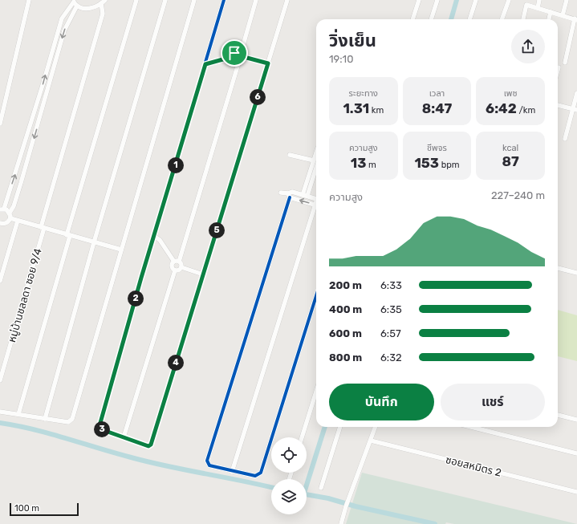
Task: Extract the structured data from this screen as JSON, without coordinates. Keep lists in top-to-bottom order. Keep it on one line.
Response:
{"streets":{"street":["หมู่บ้านชลลดา ซอย 9/4","ซอยสหมิตร 2"]},"scale_bar":"100 m","page":{"heading":["วิ่งเย็น","19:10"],"stats":[["ระยะทาง","1.31 km"],["เวลา","8:47"],["เพซ","6:42 /km"],["ความสูง","13 m"],["ชีพจร","153 bpm"],["kcal","87"]],"pins":["6","1","5","2","4","3"],"chart":["ความสูง","227–240 m"],"list":[{"name":"200 m","note":"6:33"},{"name":"400 m","note":"6:35"},{"name":"600 m","note":"6:57"},{"name":"800 m","note":"6:32"}],"buttons":["บันทึก","แชร์"],"scale":"100 m"}}
